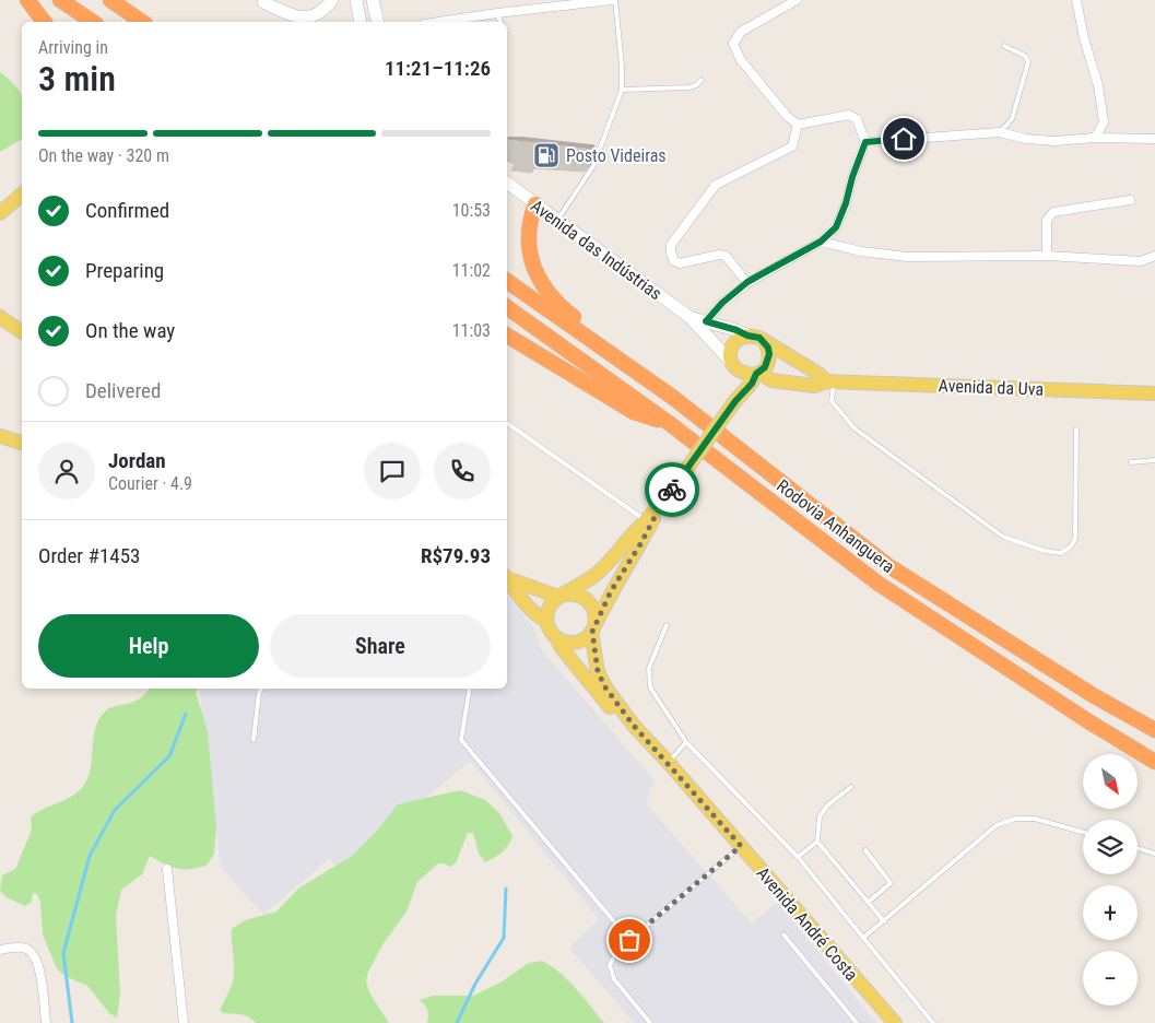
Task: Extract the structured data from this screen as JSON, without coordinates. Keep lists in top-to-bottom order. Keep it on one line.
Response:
{"streets":{"highway":["Rodovia Anhanguera"],"main road":["Avenida das Indústrias","Avenida da Uva","Avenida André Costa"]},"crossings":[["Avenida das Indústrias","Avenida da Uva"]],"places":{"fuel station":["Posto Videiras"]},"north":"bottom right","page":{"heading":["3 min","Arriving in","11:21–11:26"],"panel":["Jordan","Courier · 4.9","Order #1453","R$79.93"],"bar":"On the way · 320 m","list":[["Confirmed","10:53"],["Preparing","11:02"],["On the way","11:03"],"Delivered"],"buttons":["Help","Share"],"map_buttons":["+","−"]}}
